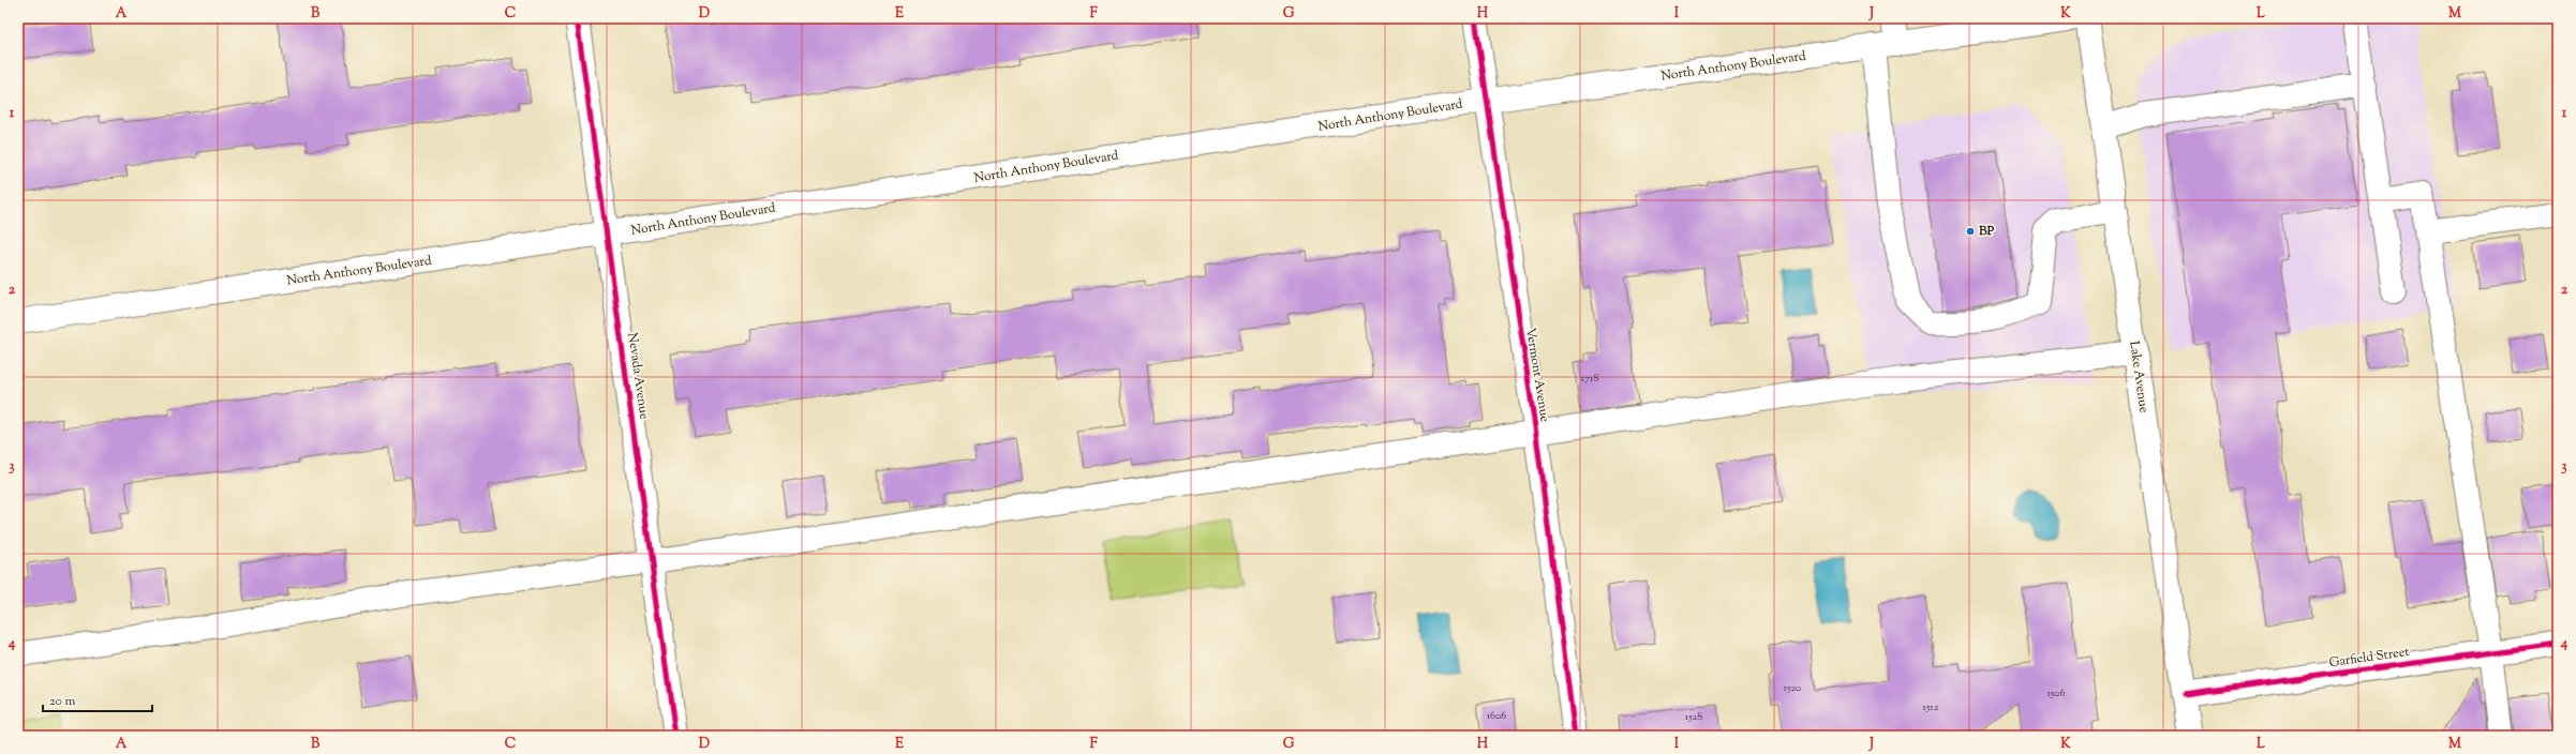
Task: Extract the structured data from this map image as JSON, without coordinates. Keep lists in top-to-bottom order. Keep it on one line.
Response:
{"streets":{"main road":["North Anthony Boulevard","Vermont Avenue","Nevada Avenue","Lake Avenue","Garfield Street"]},"crossings":[["North Anthony Boulevard","Vermont Avenue"],["North Anthony Boulevard","Nevada Avenue"],["Lake Avenue","Garfield Street"]],"places":["BP"],"house_numbers":["1718","1520","1506","1512","1606","1528"],"scale_bar":"20 m","grid":{"columns":["A","B","C","D","E","F","G","H","I","J","K","L","M"],"rows":["1","2","3","4"]}}
